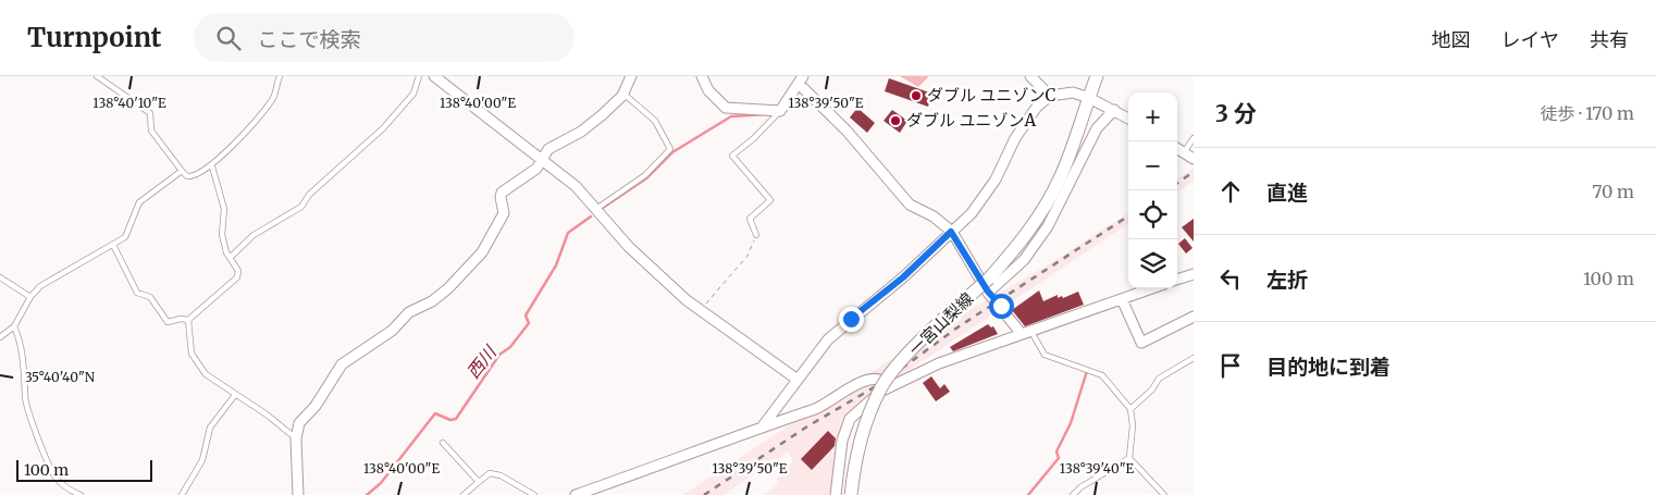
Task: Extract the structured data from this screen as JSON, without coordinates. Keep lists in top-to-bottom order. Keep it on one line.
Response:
{"streets":{"main road":["一宮山梨線"]},"water":["西川"],"places":["ダブル ユニゾンC","ダブル ユニゾンA"],"scale_bar":"100 m","page":{"header":"Turnpoint","search":"ここで検索","nav":["地図","レイヤ","共有"],"heading":["3 分","徒歩 · 170 m"],"map_buttons":["+","−"],"list":[["直進","70 m"],["左折","100 m"],"目的地に到着"],"scale":"100 m"},"coordinates":["138°40'10\"E","138°40'00\"E","138°39'50\"E","35°40'40\"N","138°39'40\"E"]}
